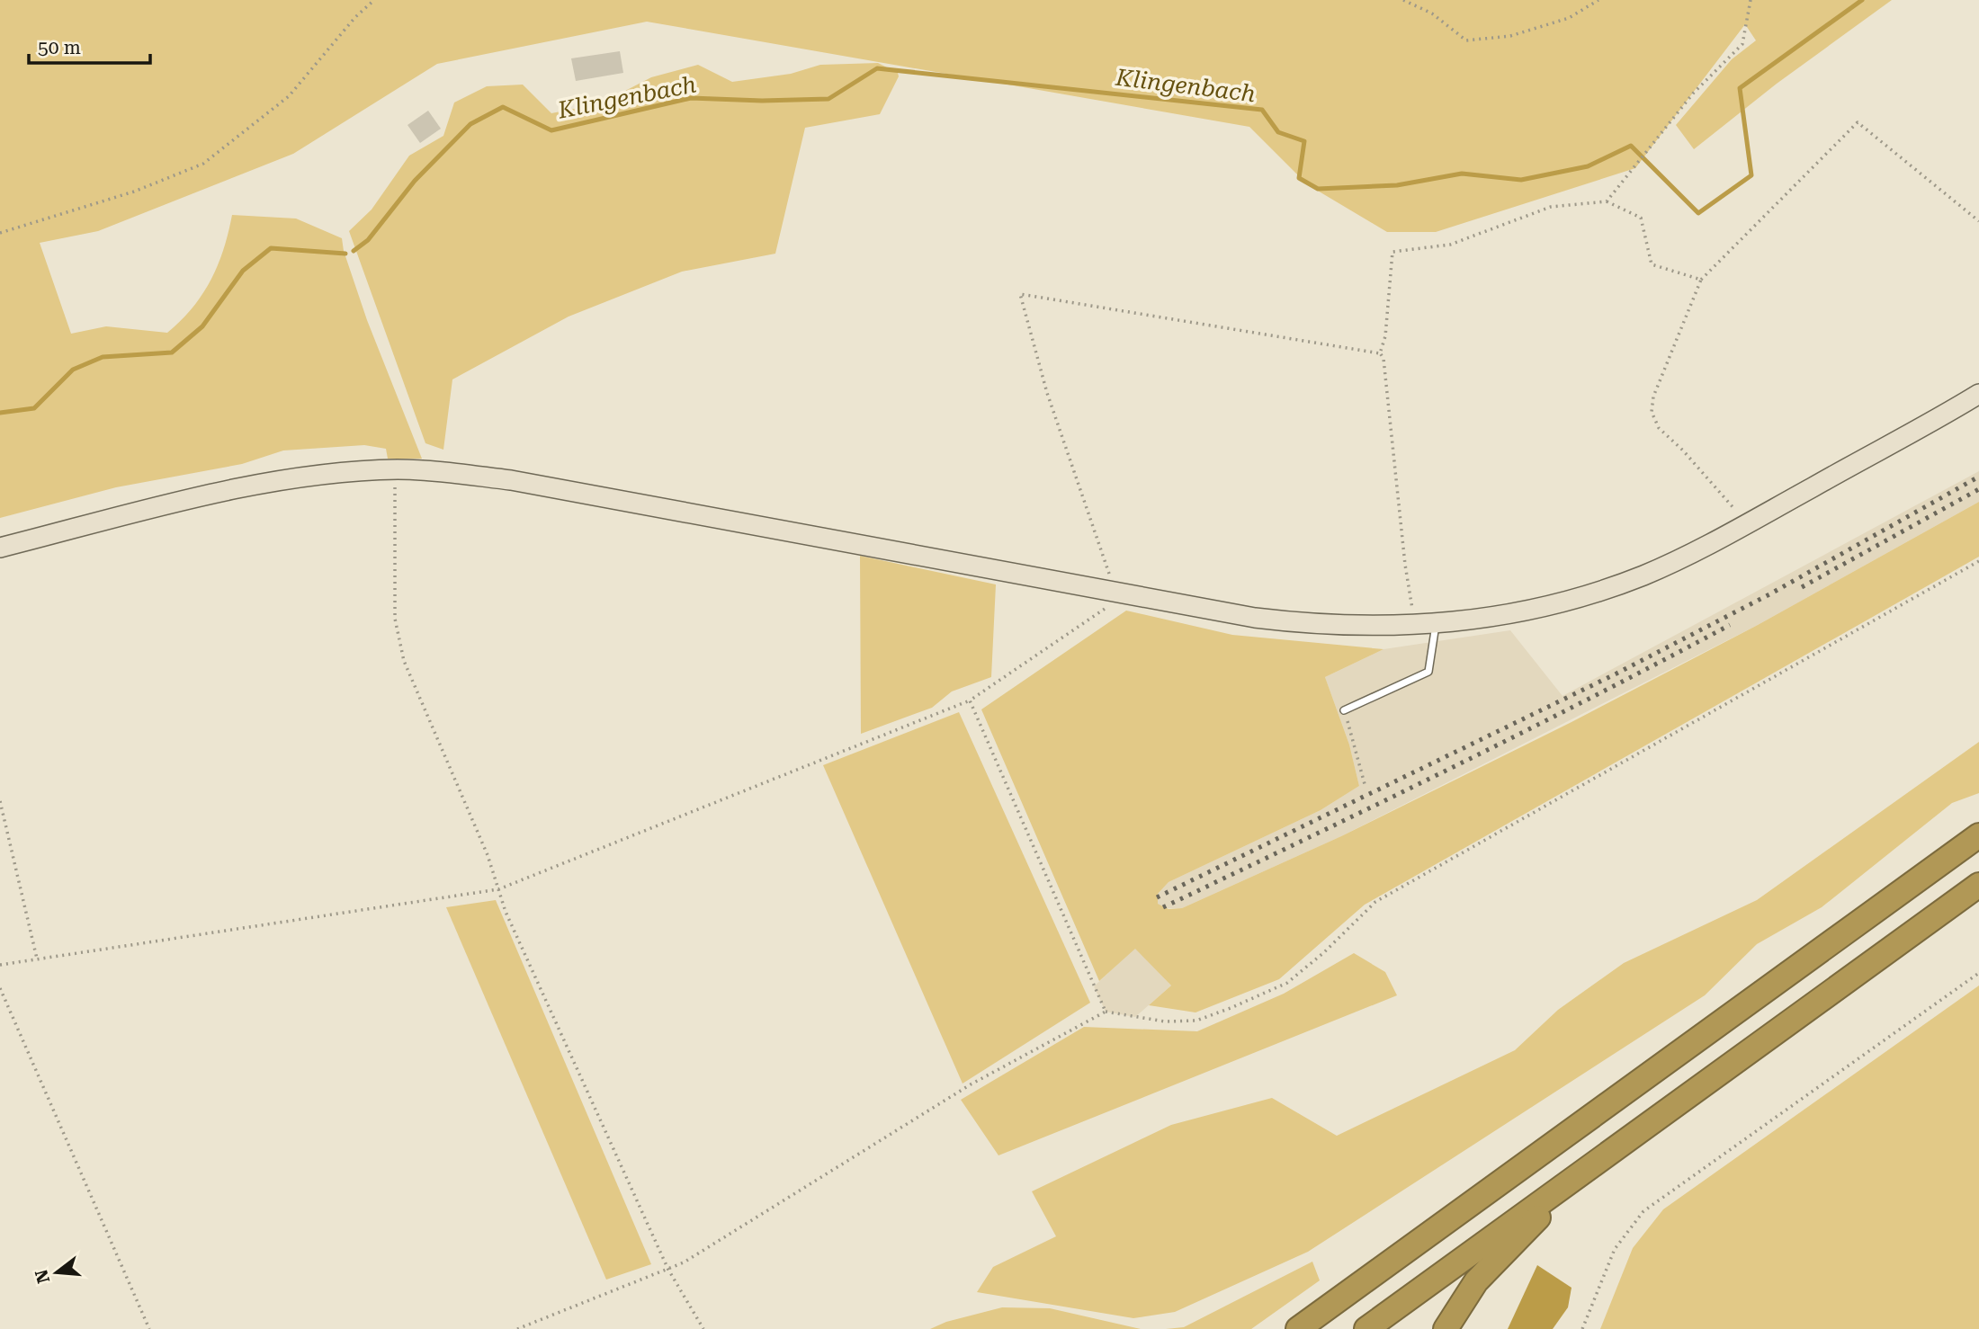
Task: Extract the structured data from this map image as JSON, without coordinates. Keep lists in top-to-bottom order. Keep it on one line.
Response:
{"water":["Klingenbach"],"scale_bar":"50 m","north":"left"}
